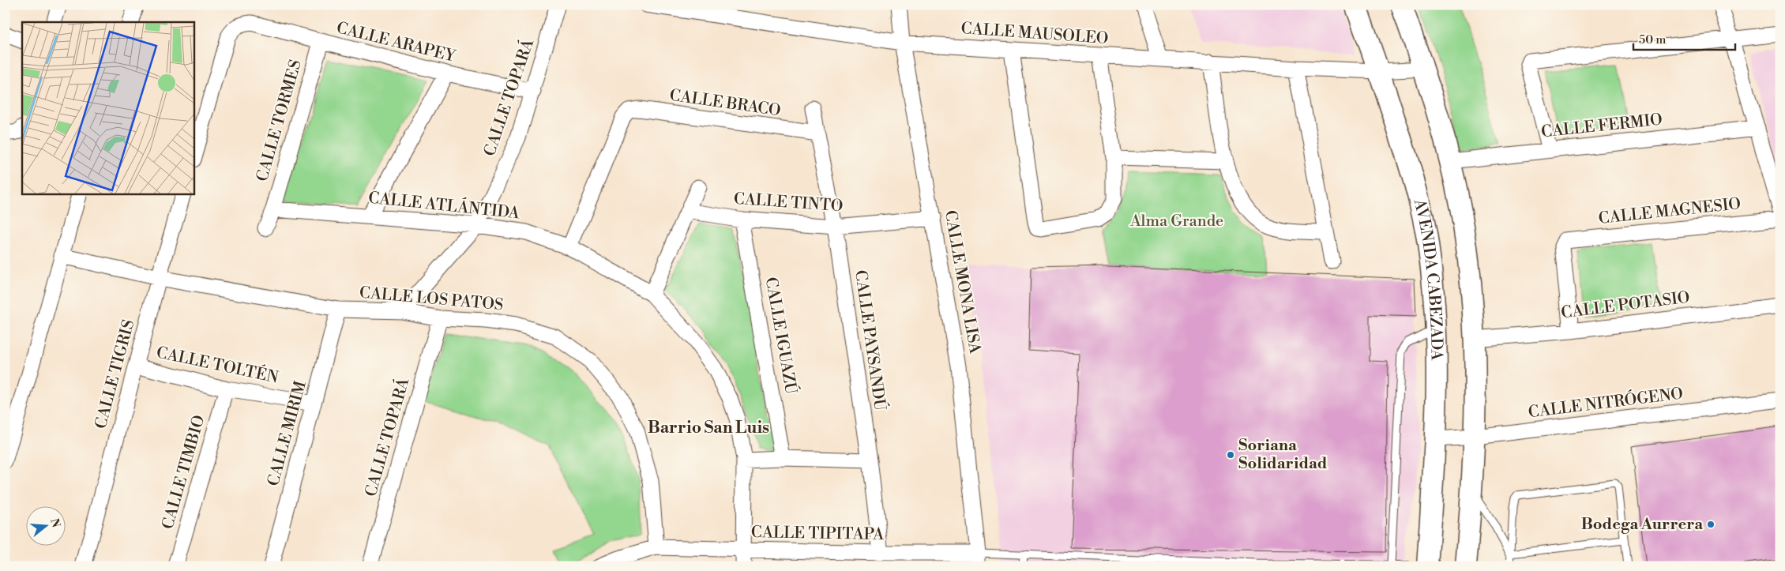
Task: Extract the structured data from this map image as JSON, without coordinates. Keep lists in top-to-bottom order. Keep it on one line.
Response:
{"streets":{"main road":["AVENIDA CABEZADA"],"street":["CALLE MAUSOLEO","CALLE ARAPEY","CALLE TOPARÁ","CALLE BRACO","CALLE TORMES","CALLE FERMIO","CALLE TINTO","CALLE ATLÁNTIDA","CALLE MAGNESIO","CALLE MONA LISA","CALLE LOS PATOS","CALLE POTASIO","CALLE IGUAZÚ","CALLE PAYSANDÚ","CALLE TOLTÉN","CALLE TIGRIS","CALLE NITRÓGENO","CALLE MIRIM","CALLE TIMBIO","CALLE TIPITAPA"]},"crossings":[["CALLE MAUSOLEO","AVENIDA CABEZADA"],["CALLE MAUSOLEO","CALLE MONA LISA"],["CALLE ARAPEY","CALLE TOPARÁ"],["CALLE ARAPEY","CALLE TORMES"],["CALLE TOPARÁ","CALLE ATLÁNTIDA"],["CALLE TOPARÁ","CALLE LOS PATOS"],["CALLE BRACO","CALLE ATLÁNTIDA"],["CALLE BRACO","CALLE PAYSANDÚ"],["CALLE TORMES","CALLE ATLÁNTIDA"],["CALLE TINTO","CALLE MONA LISA"],["CALLE TINTO","CALLE IGUAZÚ"],["CALLE TINTO","CALLE PAYSANDÚ"],["CALLE ATLÁNTIDA","CALLE TIPITAPA"],["CALLE MAGNESIO","CALLE POTASIO"],["AVENIDA CABEZADA","CALLE NITRÓGENO"],["CALLE MONA LISA","CALLE TIPITAPA"],["CALLE LOS PATOS","CALLE TIGRIS"],["CALLE LOS PATOS","CALLE MIRIM"],["CALLE LOS PATOS","CALLE TIPITAPA"],["CALLE PAYSANDÚ","CALLE TIPITAPA"],["CALLE TOLTÉN","CALLE TIGRIS"],["CALLE TOLTÉN","CALLE MIRIM"],["CALLE TOLTÉN","CALLE TIMBIO"]],"districts":["Barrio San Luis"],"parks":["Alma Grande"],"places":["Soriana Solidaridad","Bodega Aurrera"],"scale_bar":"50 m","north":"right"}
